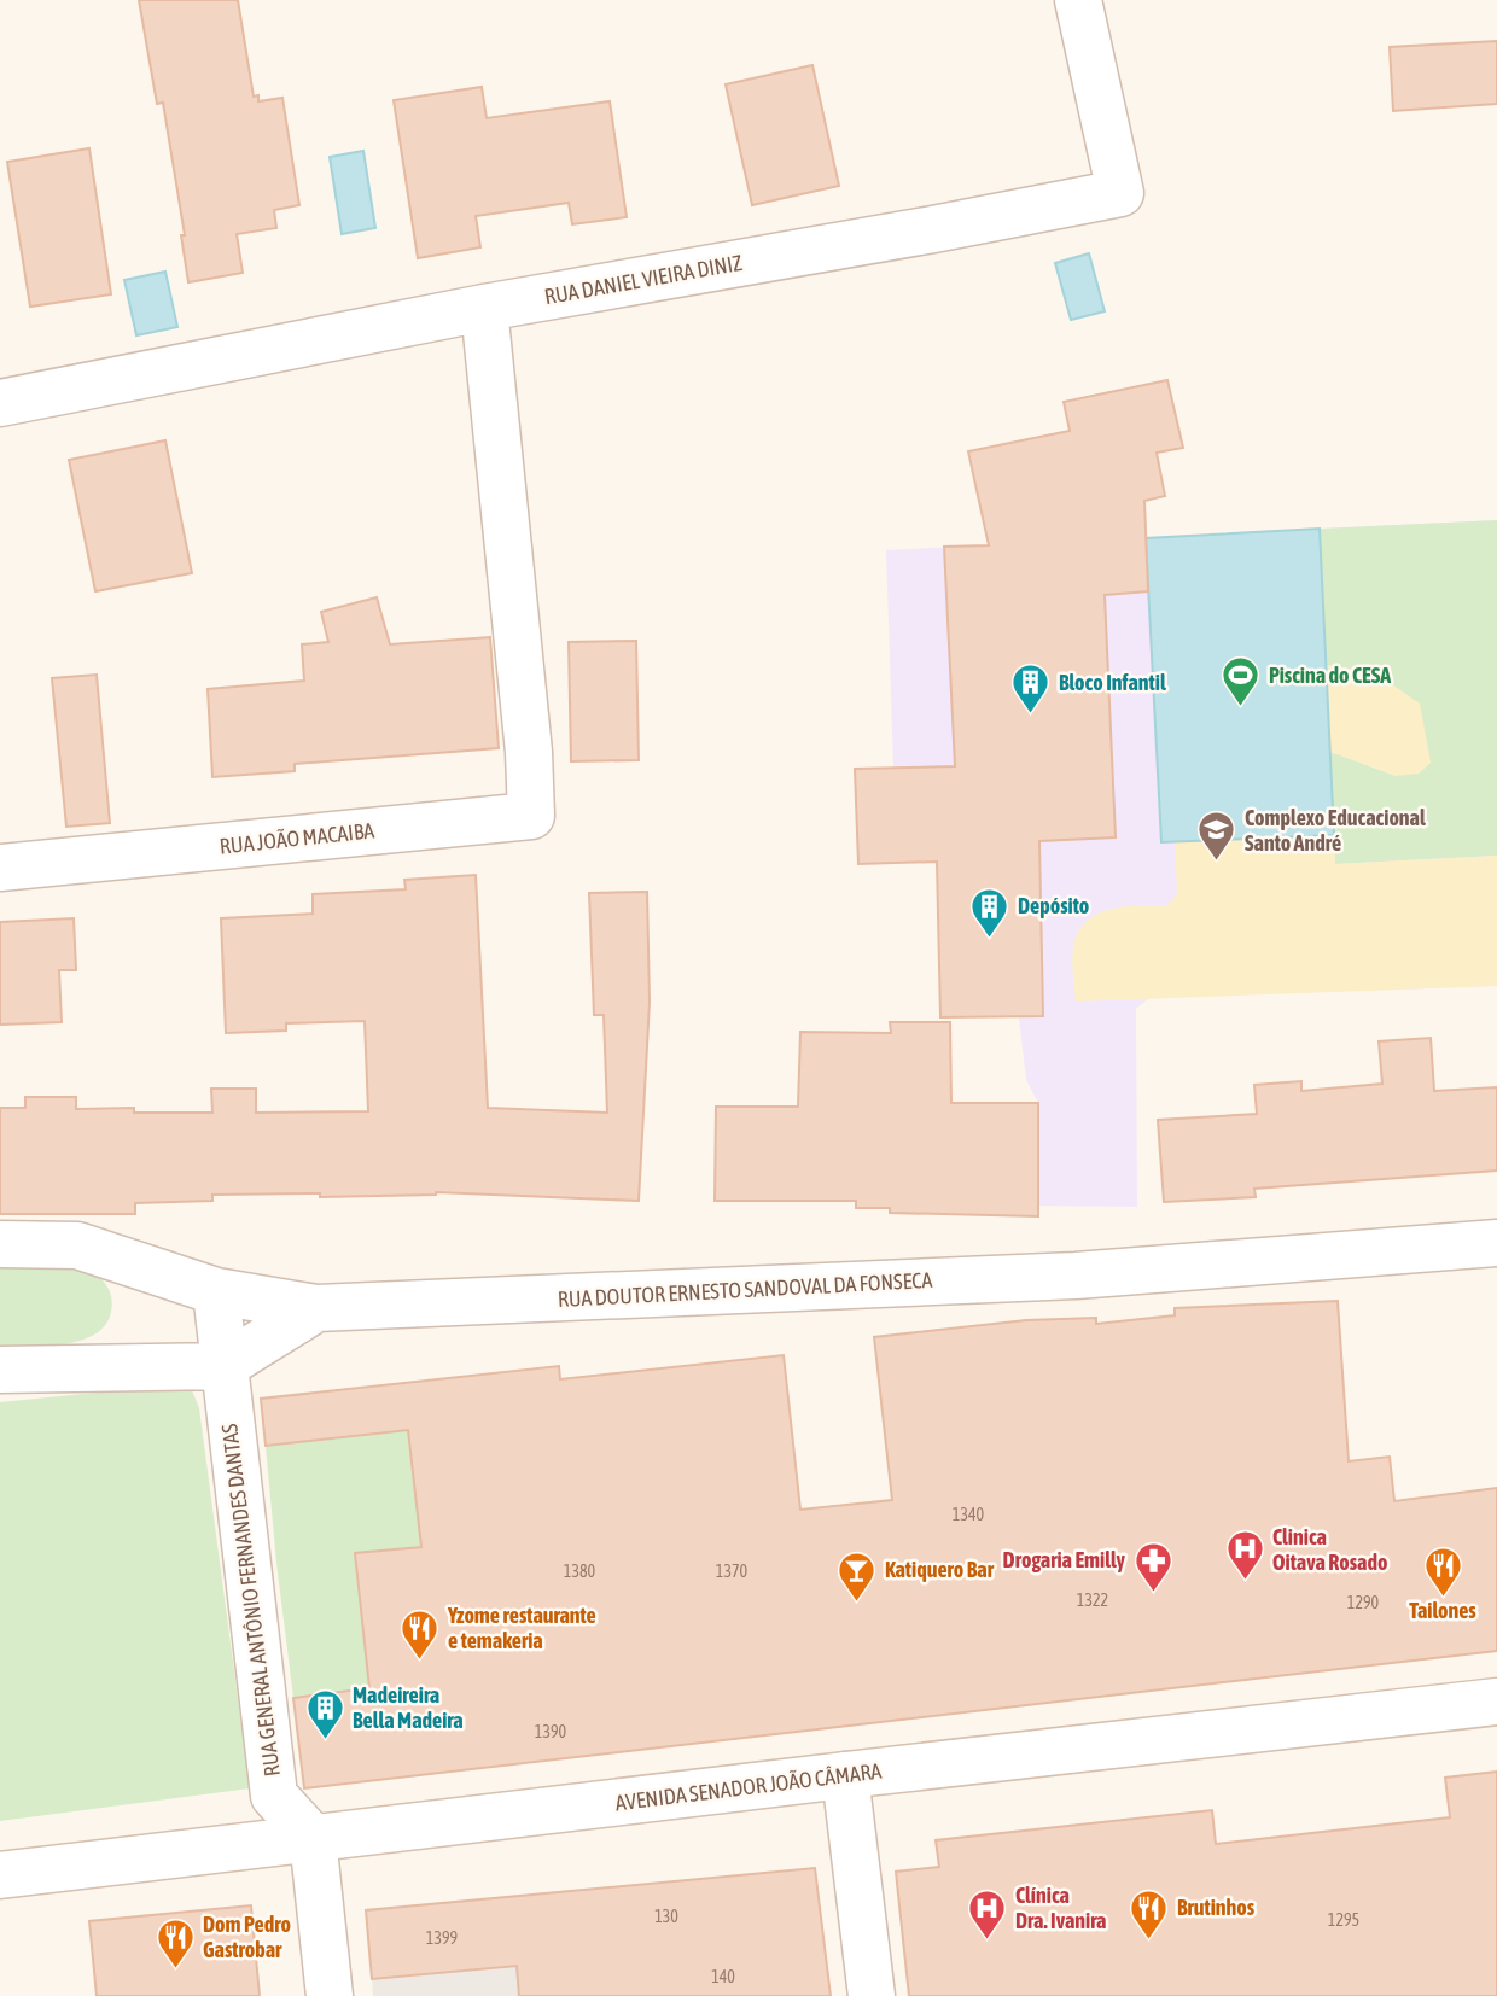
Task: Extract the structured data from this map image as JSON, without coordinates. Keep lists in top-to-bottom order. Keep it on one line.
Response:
{"streets":{"street":["RUA DANIEL VIEIRA DINIZ","RUA JOÃO MACAIBA","RUA DOUTOR ERNESTO SANDOVAL DA FONSECA","RUA GENERAL ANTÔNIO FERNANDES DANTAS","AVENIDA SENADOR JOÃO CÂMARA"]},"crossings":[["RUA DANIEL VIEIRA DINIZ","RUA JOÃO MACAIBA"],["RUA DOUTOR ERNESTO SANDOVAL DA FONSECA","RUA GENERAL ANTÔNIO FERNANDES DANTAS"],["RUA GENERAL ANTÔNIO FERNANDES DANTAS","AVENIDA SENADOR JOÃO CÂMARA"]],"places":{"sports":["Piscina do CESA"],"building":["Bloco Infantil","Depósito","Madeireira Bella Madeira"],"school or university":["Complexo Educacional Santo André"],"hospital":["Clinica Oitava Rosado","Clínica Dra. Ivanira"],"pharmacy":["Drogaria Emilly"],"restaurant":["Tailones","Yzome restaurante e temakeria","Brutinhos","Dom Pedro Gastrobar"],"bar":["Katiquero Bar"]},"house_numbers":["1340","1380","1370","1322","1290","1390","130","1295","1399","140"]}
